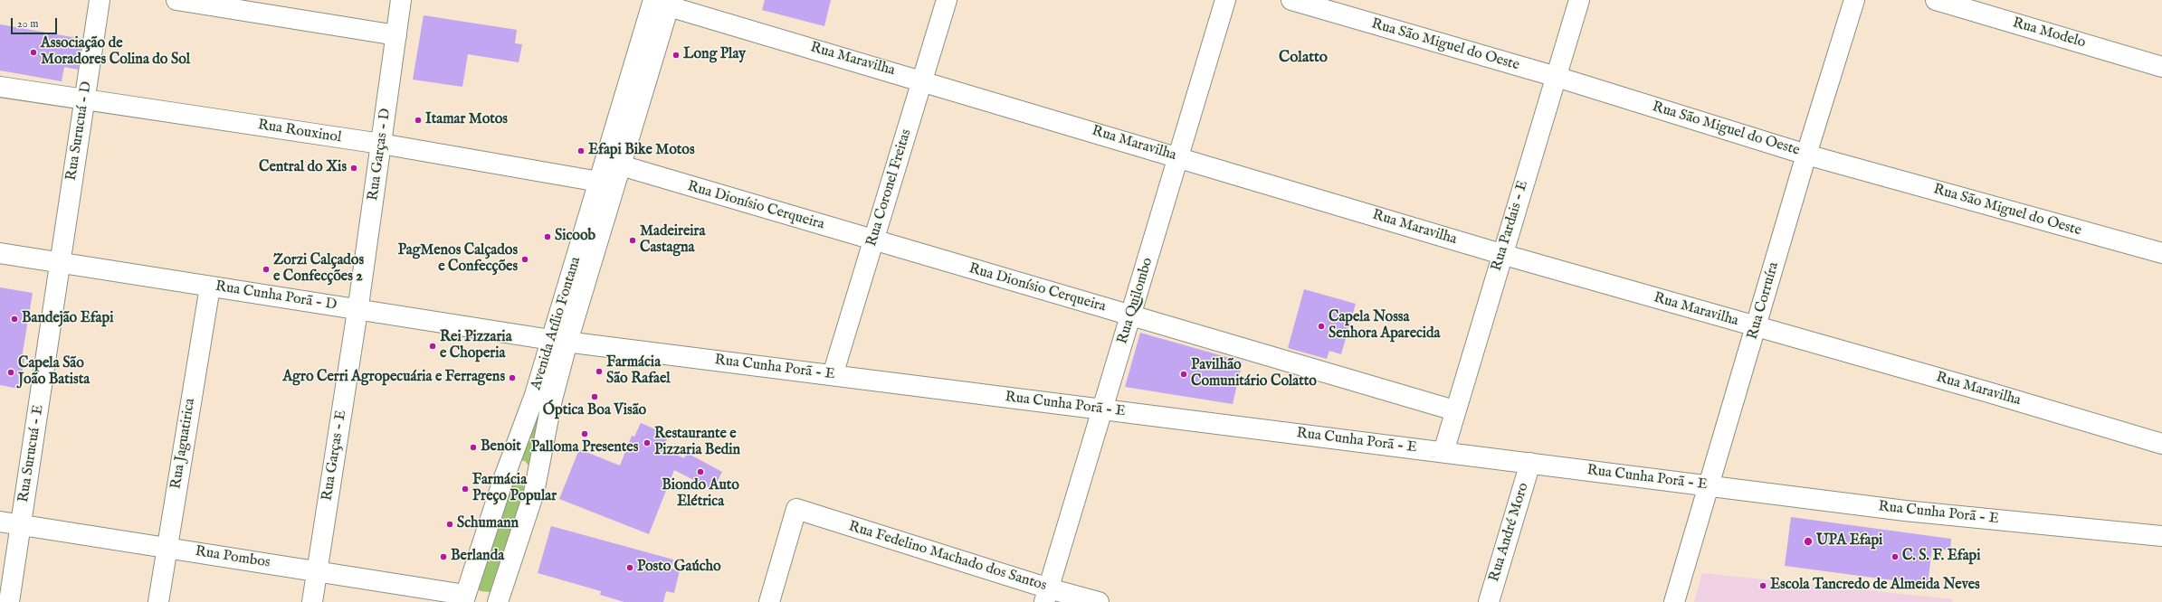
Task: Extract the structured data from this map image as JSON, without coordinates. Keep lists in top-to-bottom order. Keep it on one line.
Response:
{"streets":{"street":["Rua Modelo","Rua São Miguel do Oeste","Rua Maravilha","Rua Surucuá - D","Rua Rouxinol","Rua Garças - D","Rua Coronel Freitas","Rua Dionísio Cerqueira","Rua Pardais - E","Rua Cunha Porã - D","Rua Quilombo","Rua Corruíra","Avenida Atílio Fontana","Rua Cunha Porã - E","Rua Jaguatirica","Rua Surucuá - E","Rua Garças - E","Rua André Moro","Rua Fedelino Machado dos Santos","Rua Pombos"]},"crossings":[["Rua São Miguel do Oeste","Rua Pardais - E"],["Rua São Miguel do Oeste","Rua Corruíra"],["Rua Maravilha","Rua Coronel Freitas"],["Rua Maravilha","Rua Pardais - E"],["Rua Maravilha","Rua Quilombo"],["Rua Maravilha","Rua Corruíra"],["Rua Maravilha","Avenida Atílio Fontana"],["Rua Surucuá - D","Rua Rouxinol"],["Rua Surucuá - D","Rua Cunha Porã - D"],["Rua Surucuá - D","Rua Surucuá - E"],["Rua Rouxinol","Rua Garças - D"],["Rua Rouxinol","Avenida Atílio Fontana"],["Rua Garças - D","Rua Cunha Porã - D"],["Rua Garças - D","Rua Garças - E"],["Rua Coronel Freitas","Rua Dionísio Cerqueira"],["Rua Coronel Freitas","Rua Cunha Porã - E"],["Rua Dionísio Cerqueira","Rua Pardais - E"],["Rua Dionísio Cerqueira","Rua Quilombo"],["Rua Dionísio Cerqueira","Avenida Atílio Fontana"],["Rua Pardais - E","Rua Cunha Porã - E"],["Rua Cunha Porã - D","Avenida Atílio Fontana"],["Rua Cunha Porã - D","Rua Cunha Porã - E"],["Rua Cunha Porã - D","Rua Jaguatirica"],["Rua Cunha Porã - D","Rua Surucuá - E"],["Rua Cunha Porã - D","Rua Garças - E"],["Rua Quilombo","Rua Cunha Porã - E"],["Rua Quilombo","Rua Fedelino Machado dos Santos"],["Rua Corruíra","Rua Cunha Porã - E"],["Avenida Atílio Fontana","Rua Cunha Porã - E"],["Avenida Atílio Fontana","Rua Pombos"],["Rua Cunha Porã - E","Rua André Moro"],["Rua Jaguatirica","Rua Pombos"],["Rua Surucuá - E","Rua Pombos"],["Rua Garças - E","Rua Pombos"]],"districts":["Colatto"],"places":["Associação de Moradores Colina do Sol","Long Play","Itamar Motos","Efapi Bike Motos","Central do Xis","Sicoob","Madeireira Castagna","PagMenos Calçados e Confecções","Zorzi Calçados e Confecções 2","Bandejão Efapi","Capela Nossa Senhora Aparecida","Rei Pizzaria e Choperia","Farmácia São Rafael","Capela São João Batista","Pavilhão Comunitário Colatto","Agro Cerri Agropecuária e Ferragens","Óptica Boa Visão","Palloma Presentes","Restaurante e Pizzaria Bedin","Benoit","Biondo Auto Elétrica","Farmácia Preço Popular","Schumann","UPA Efapi","Berlanda","C. S. F. Efapi","Posto Gaúcho","Escola Tancredo de Almeida Neves"],"scale_bar":"20 m"}
